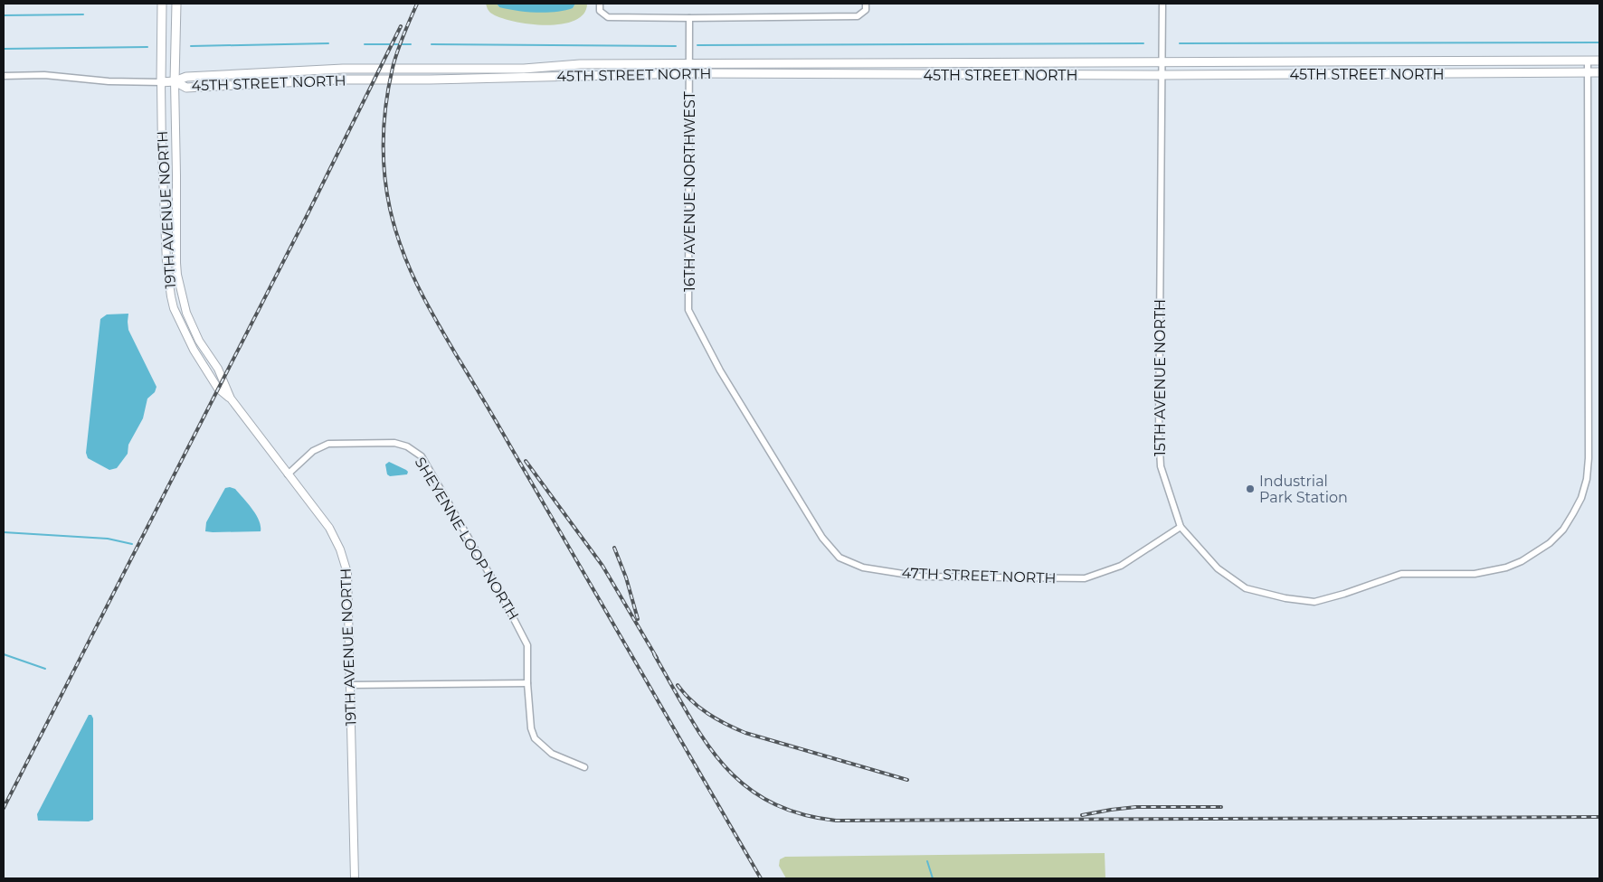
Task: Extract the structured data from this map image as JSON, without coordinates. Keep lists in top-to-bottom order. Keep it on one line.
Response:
{"streets":{"main road":["45TH STREET NORTH","19TH AVENUE NORTH"],"street":["16TH AVENUE NORTHWEST","15TH AVENUE NORTH","SHEYENNE LOOP NORTH","47TH STREET NORTH"]},"crossings":[["45TH STREET NORTH","16TH AVENUE NORTHWEST"],["45TH STREET NORTH","19TH AVENUE NORTH"],["45TH STREET NORTH","15TH AVENUE NORTH"],["16TH AVENUE NORTHWEST","47TH STREET NORTH"],["19TH AVENUE NORTH","SHEYENNE LOOP NORTH"],["15TH AVENUE NORTH","47TH STREET NORTH"]],"places":["Industrial Park Station"]}
